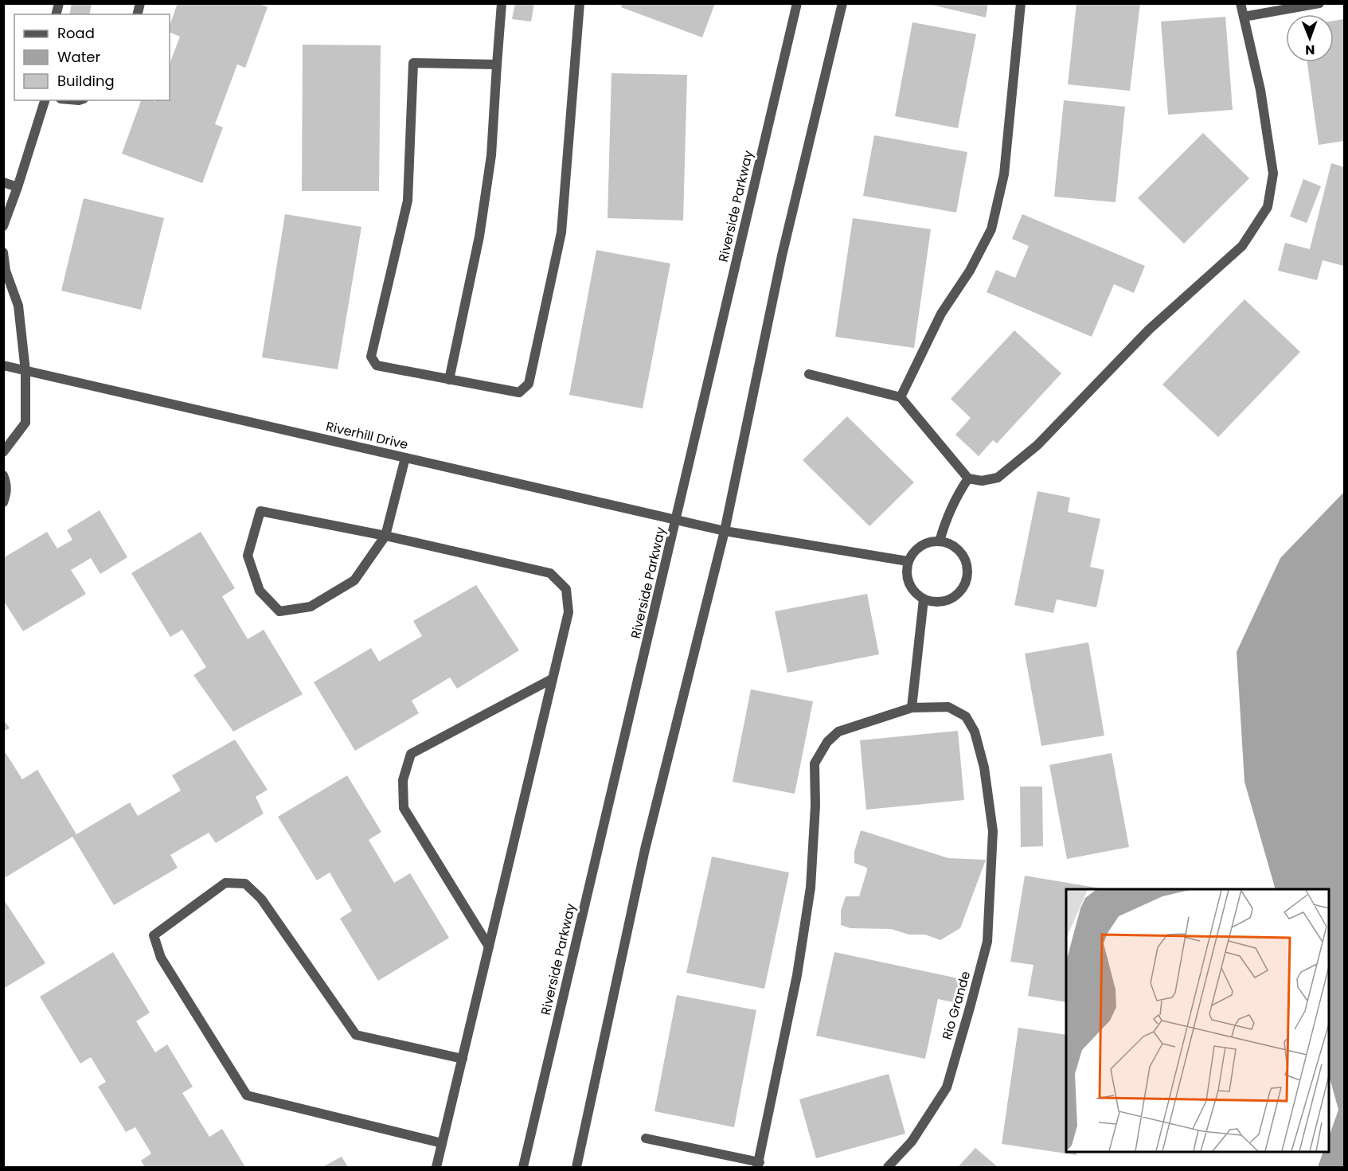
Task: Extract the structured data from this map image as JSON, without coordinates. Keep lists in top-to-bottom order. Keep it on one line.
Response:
{"streets":{"street":["Riverside Parkway","Riverhill Drive","Rio Grande"]},"crossings":[["Riverside Parkway","Riverhill Drive"]],"legend":["Road","Water","Building"],"north":"bottom"}
